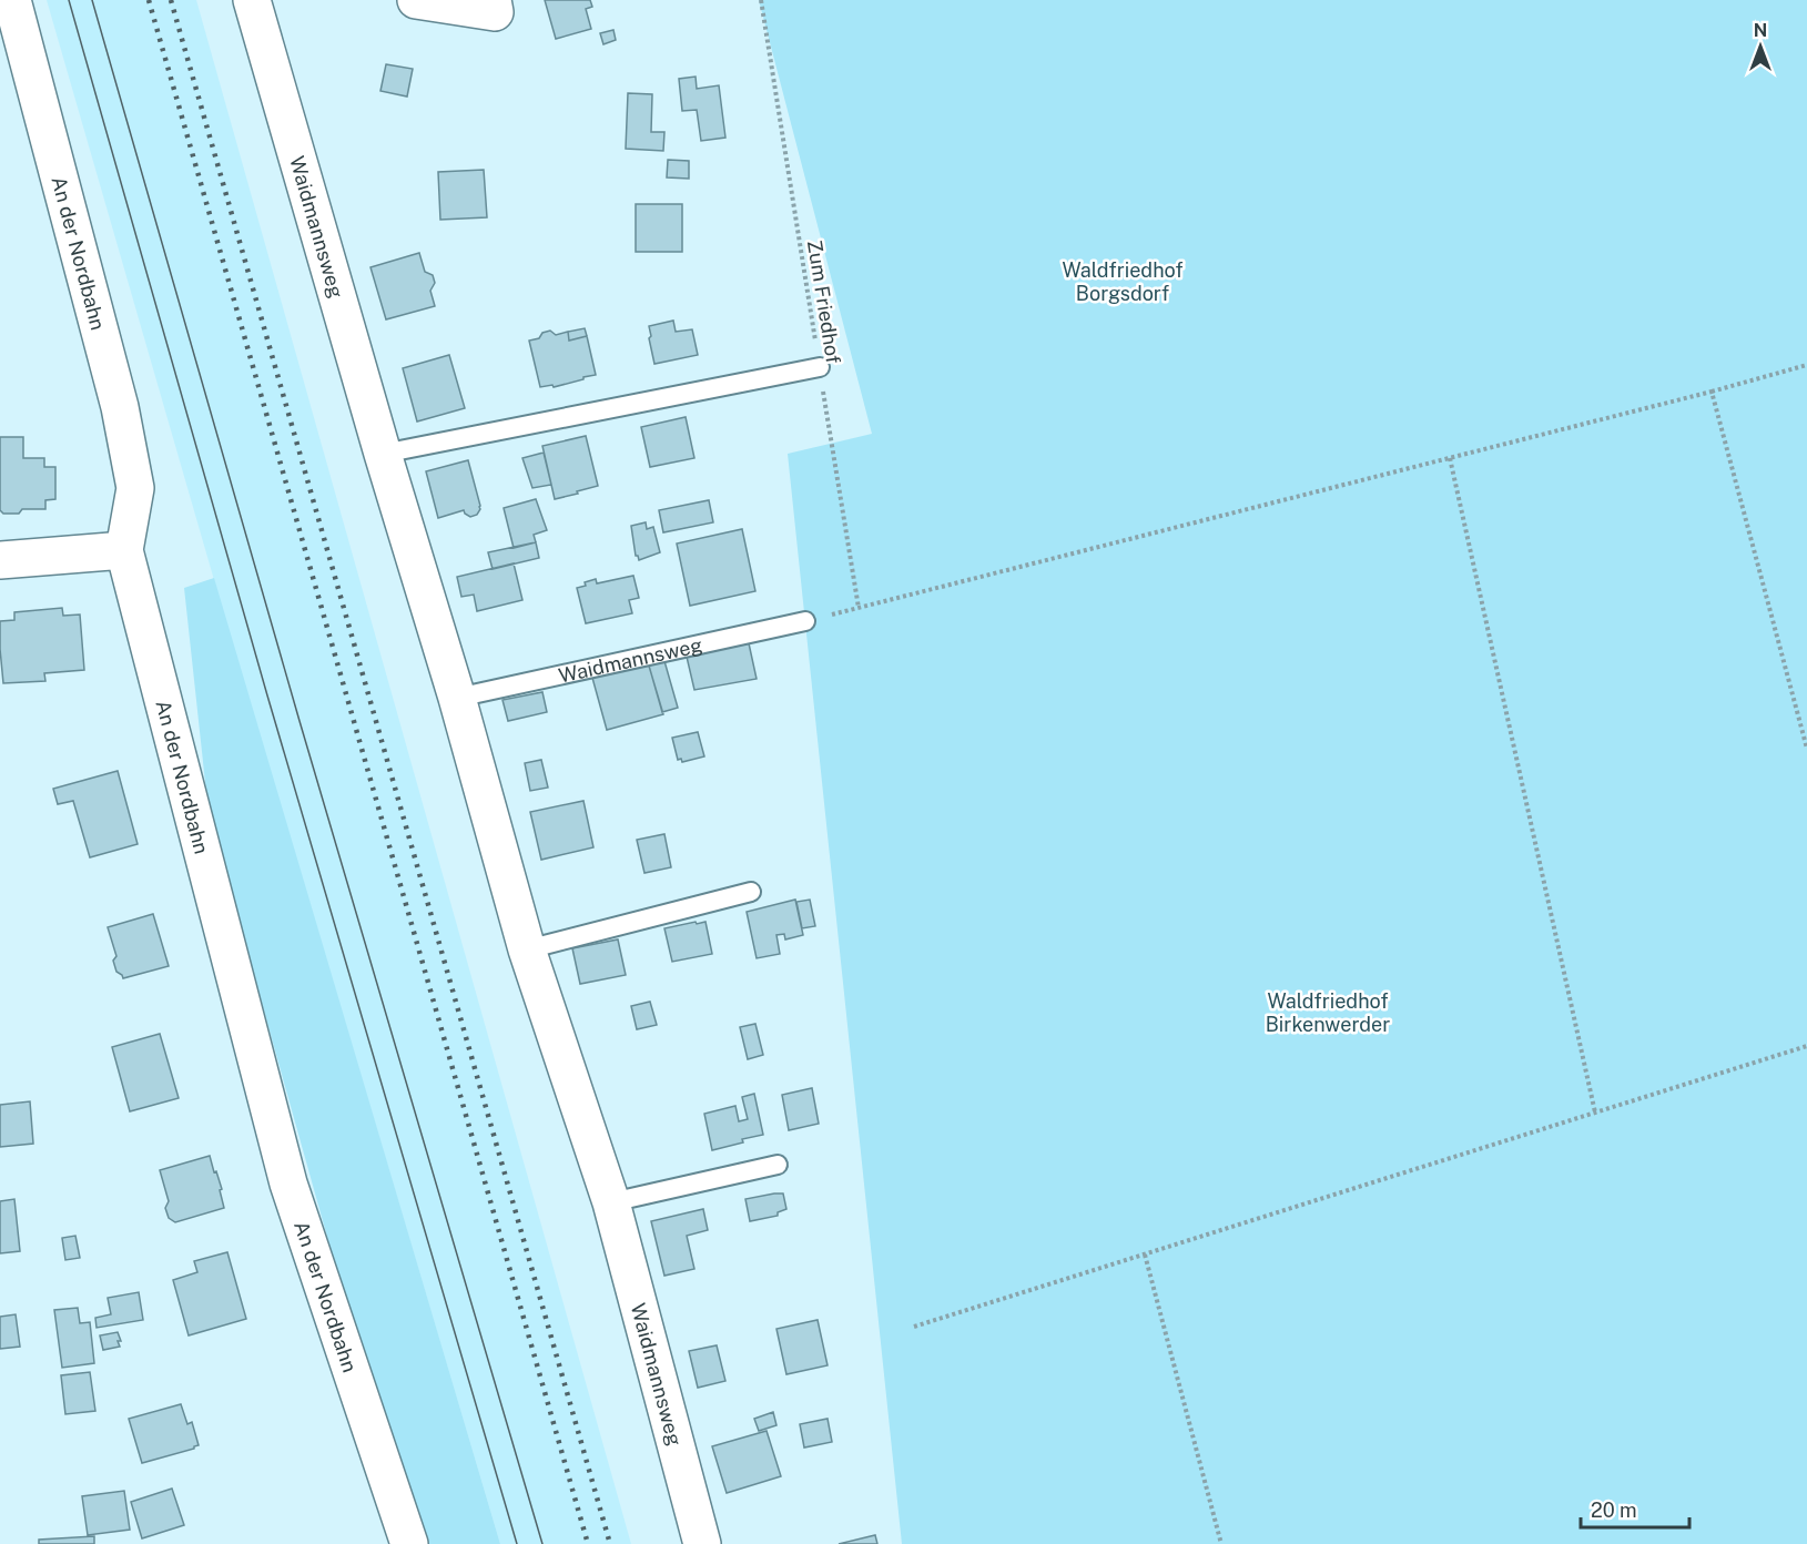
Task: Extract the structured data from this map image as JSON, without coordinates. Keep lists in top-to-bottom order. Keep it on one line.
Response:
{"streets":{"street":["Waidmannsweg","An der Nordbahn"],"path":["Zum Friedhof"]},"parks":["Waldfriedhof Borgsdorf","Waldfriedhof Birkenwerder"],"scale_bar":"20 m","north":"top"}
